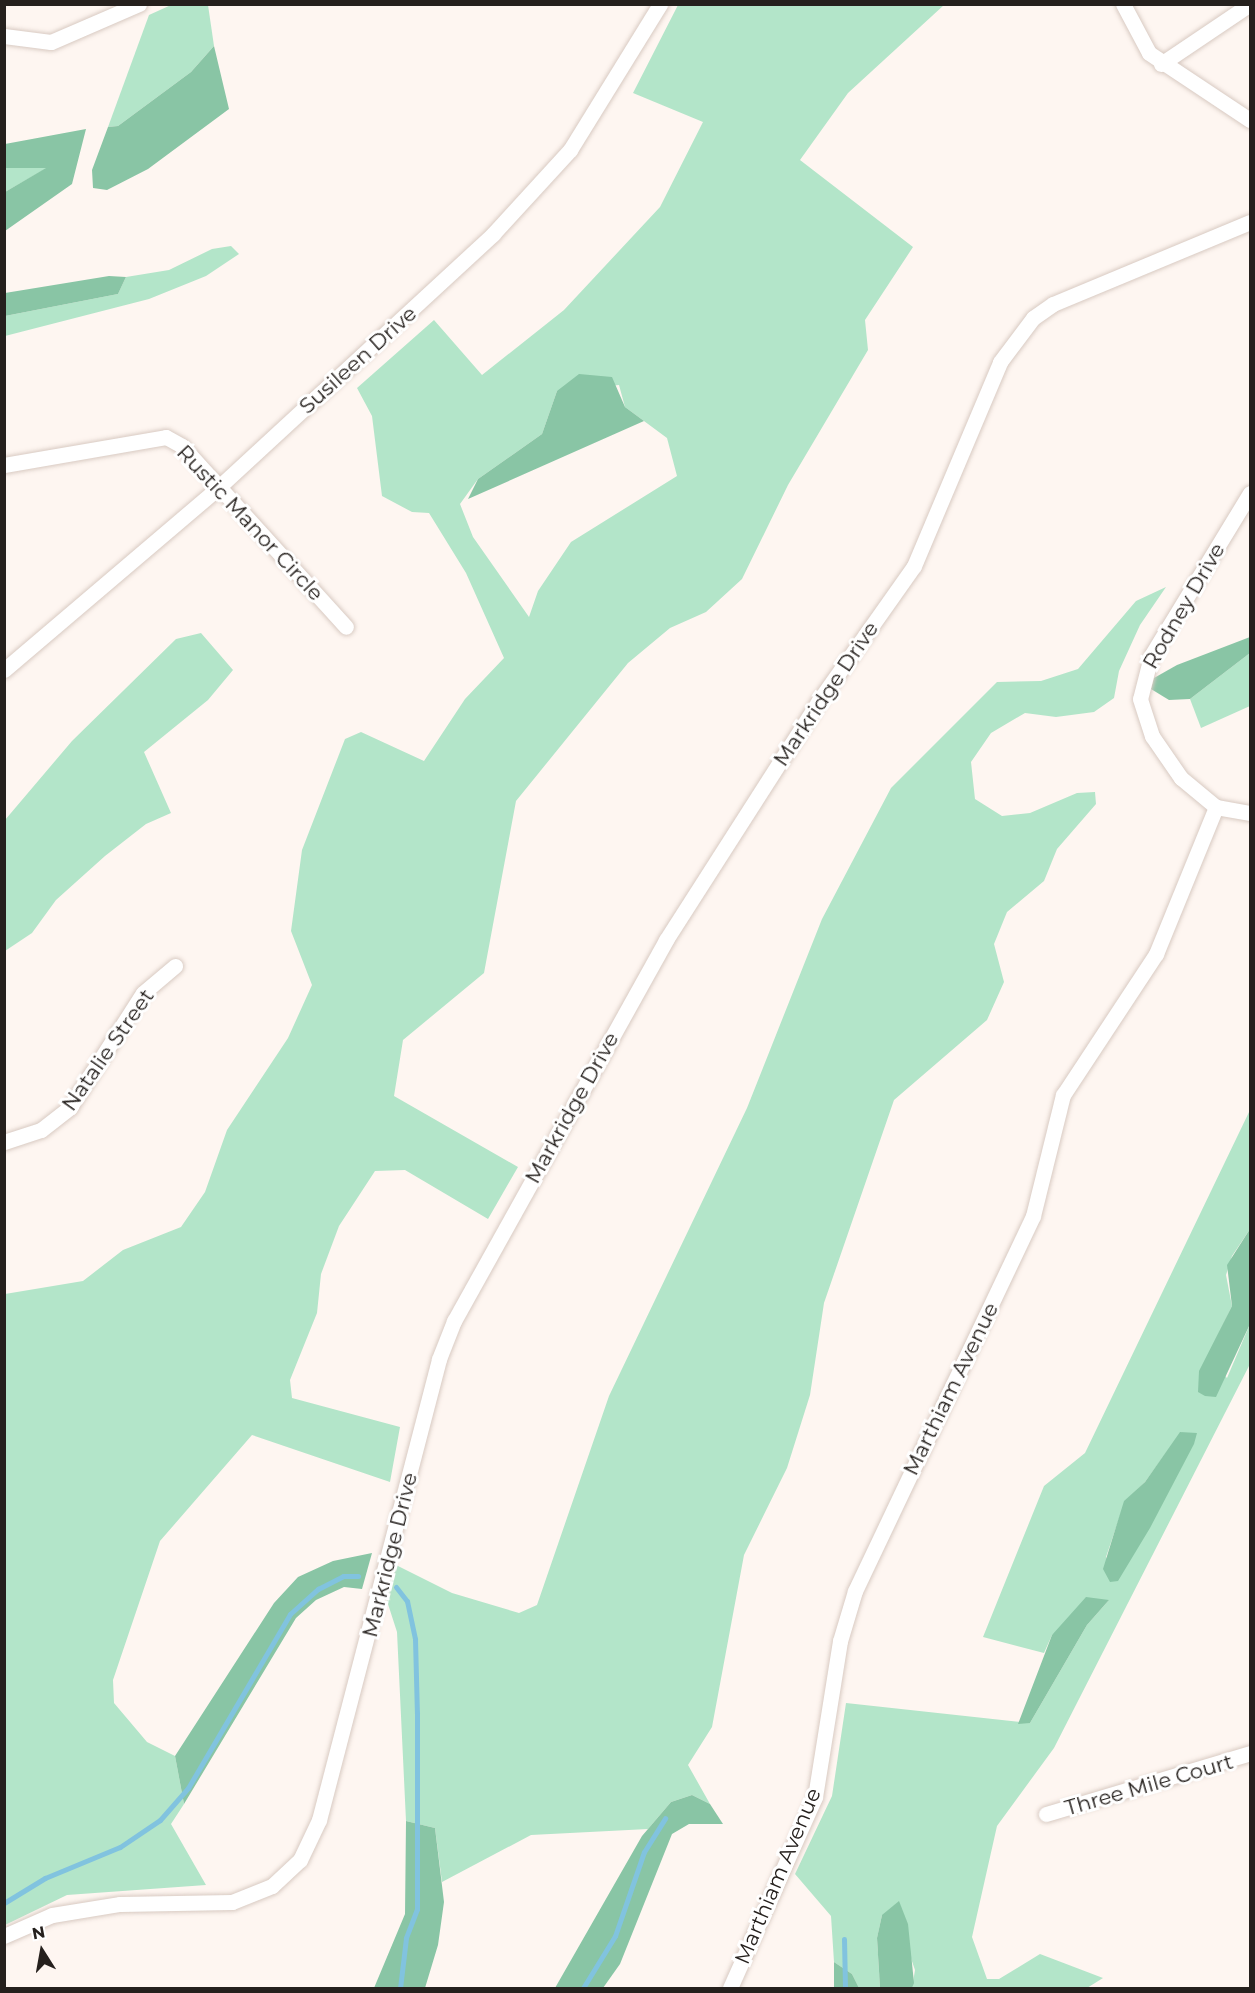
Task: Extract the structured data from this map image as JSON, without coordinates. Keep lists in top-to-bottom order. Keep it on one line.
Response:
{"streets":{"street":["Susileen Drive","Rustic Manor Circle","Rodney Drive","Markridge Drive","Natalie Street","Marthiam Avenue","Three Mile Court"]},"crossings":[["Susileen Drive","Rustic Manor Circle"],["Rodney Drive","Marthiam Avenue"]],"north":"top"}
